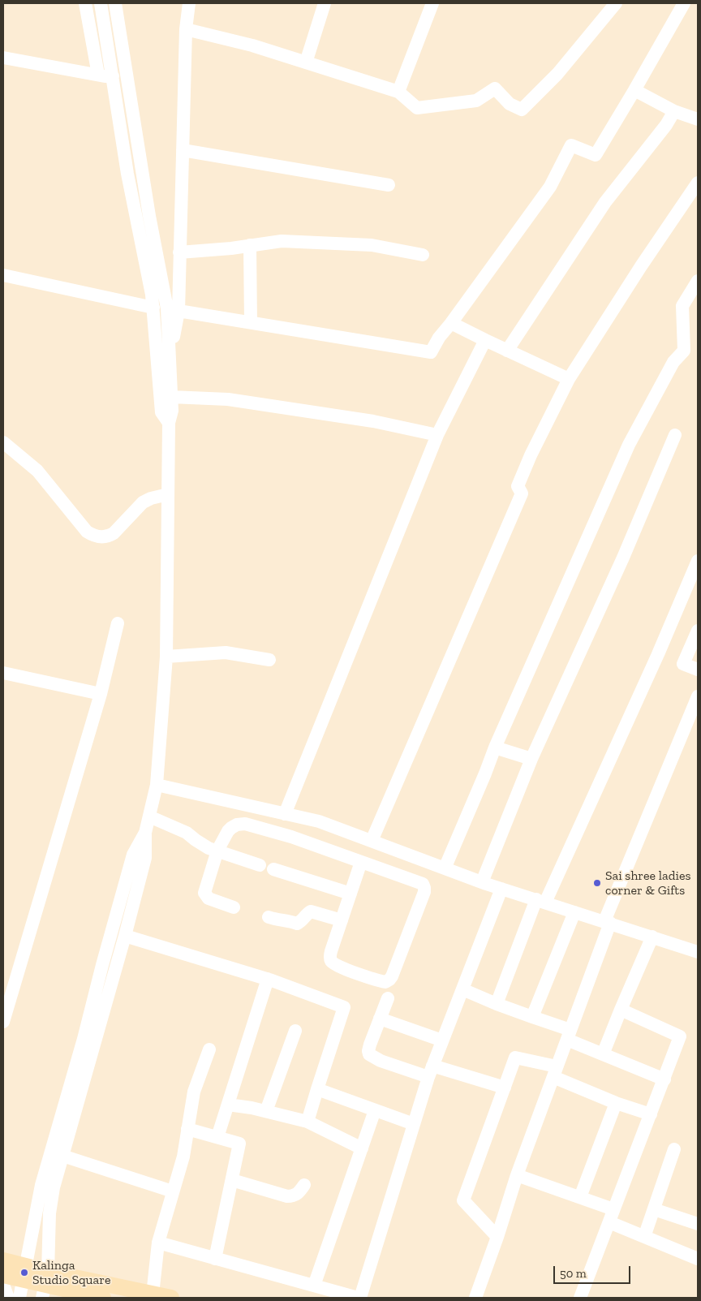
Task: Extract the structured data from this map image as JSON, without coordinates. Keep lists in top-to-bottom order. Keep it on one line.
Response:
{"places":["Sai shree ladies corner & Gifts","Kalinga Studio Square"],"scale_bar":"50 m"}
